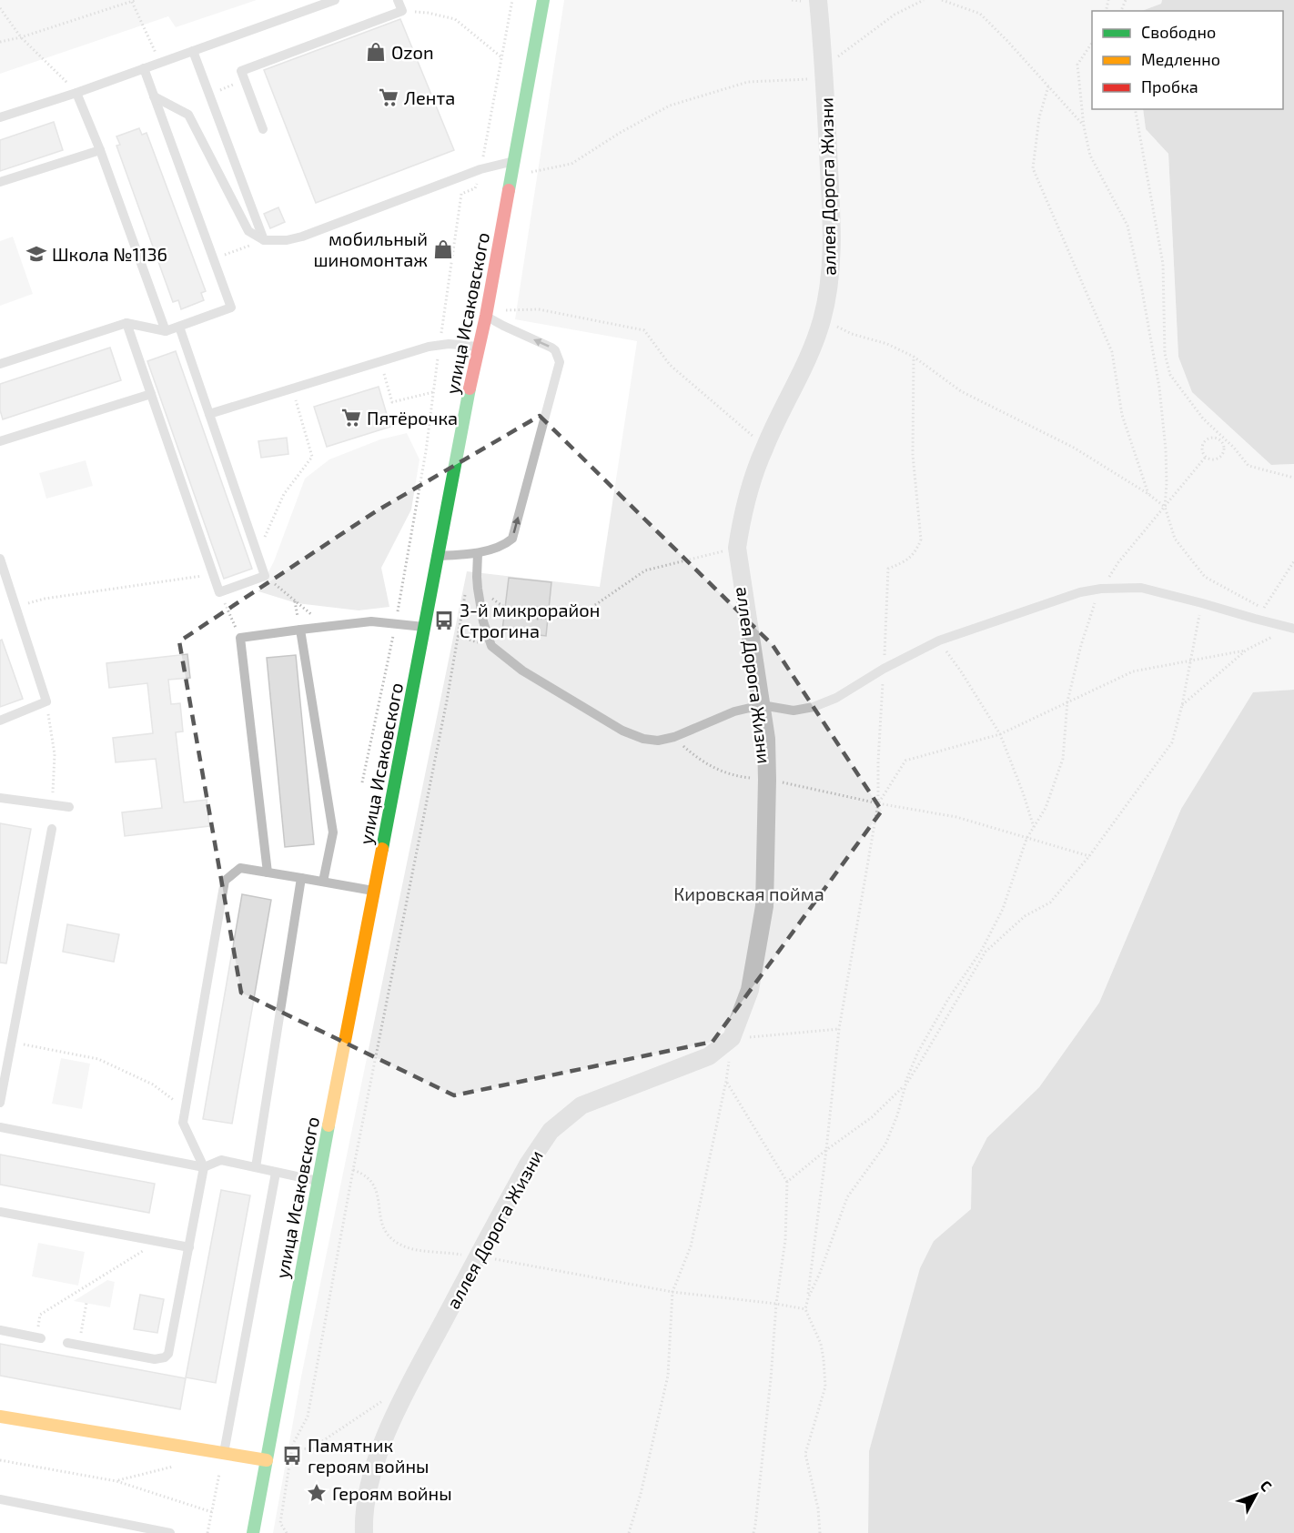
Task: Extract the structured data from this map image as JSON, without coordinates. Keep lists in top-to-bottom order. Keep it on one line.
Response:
{"streets":{"street":["аллея Дорога Жизни","улица Исаковского"]},"parks":["Кировская пойма"],"places":{"shop":["Ozon","мобильный шиномонтаж"],"supermarket":["Лента","Пятёрочка"],"school or university":["Школа №1136"],"bus stop":["3-й микрорайон Строгина","Памятник героям войны"],"place":["Героям войны"]},"legend":["Свободно","Медленно","Пробка"],"north":"top right"}
